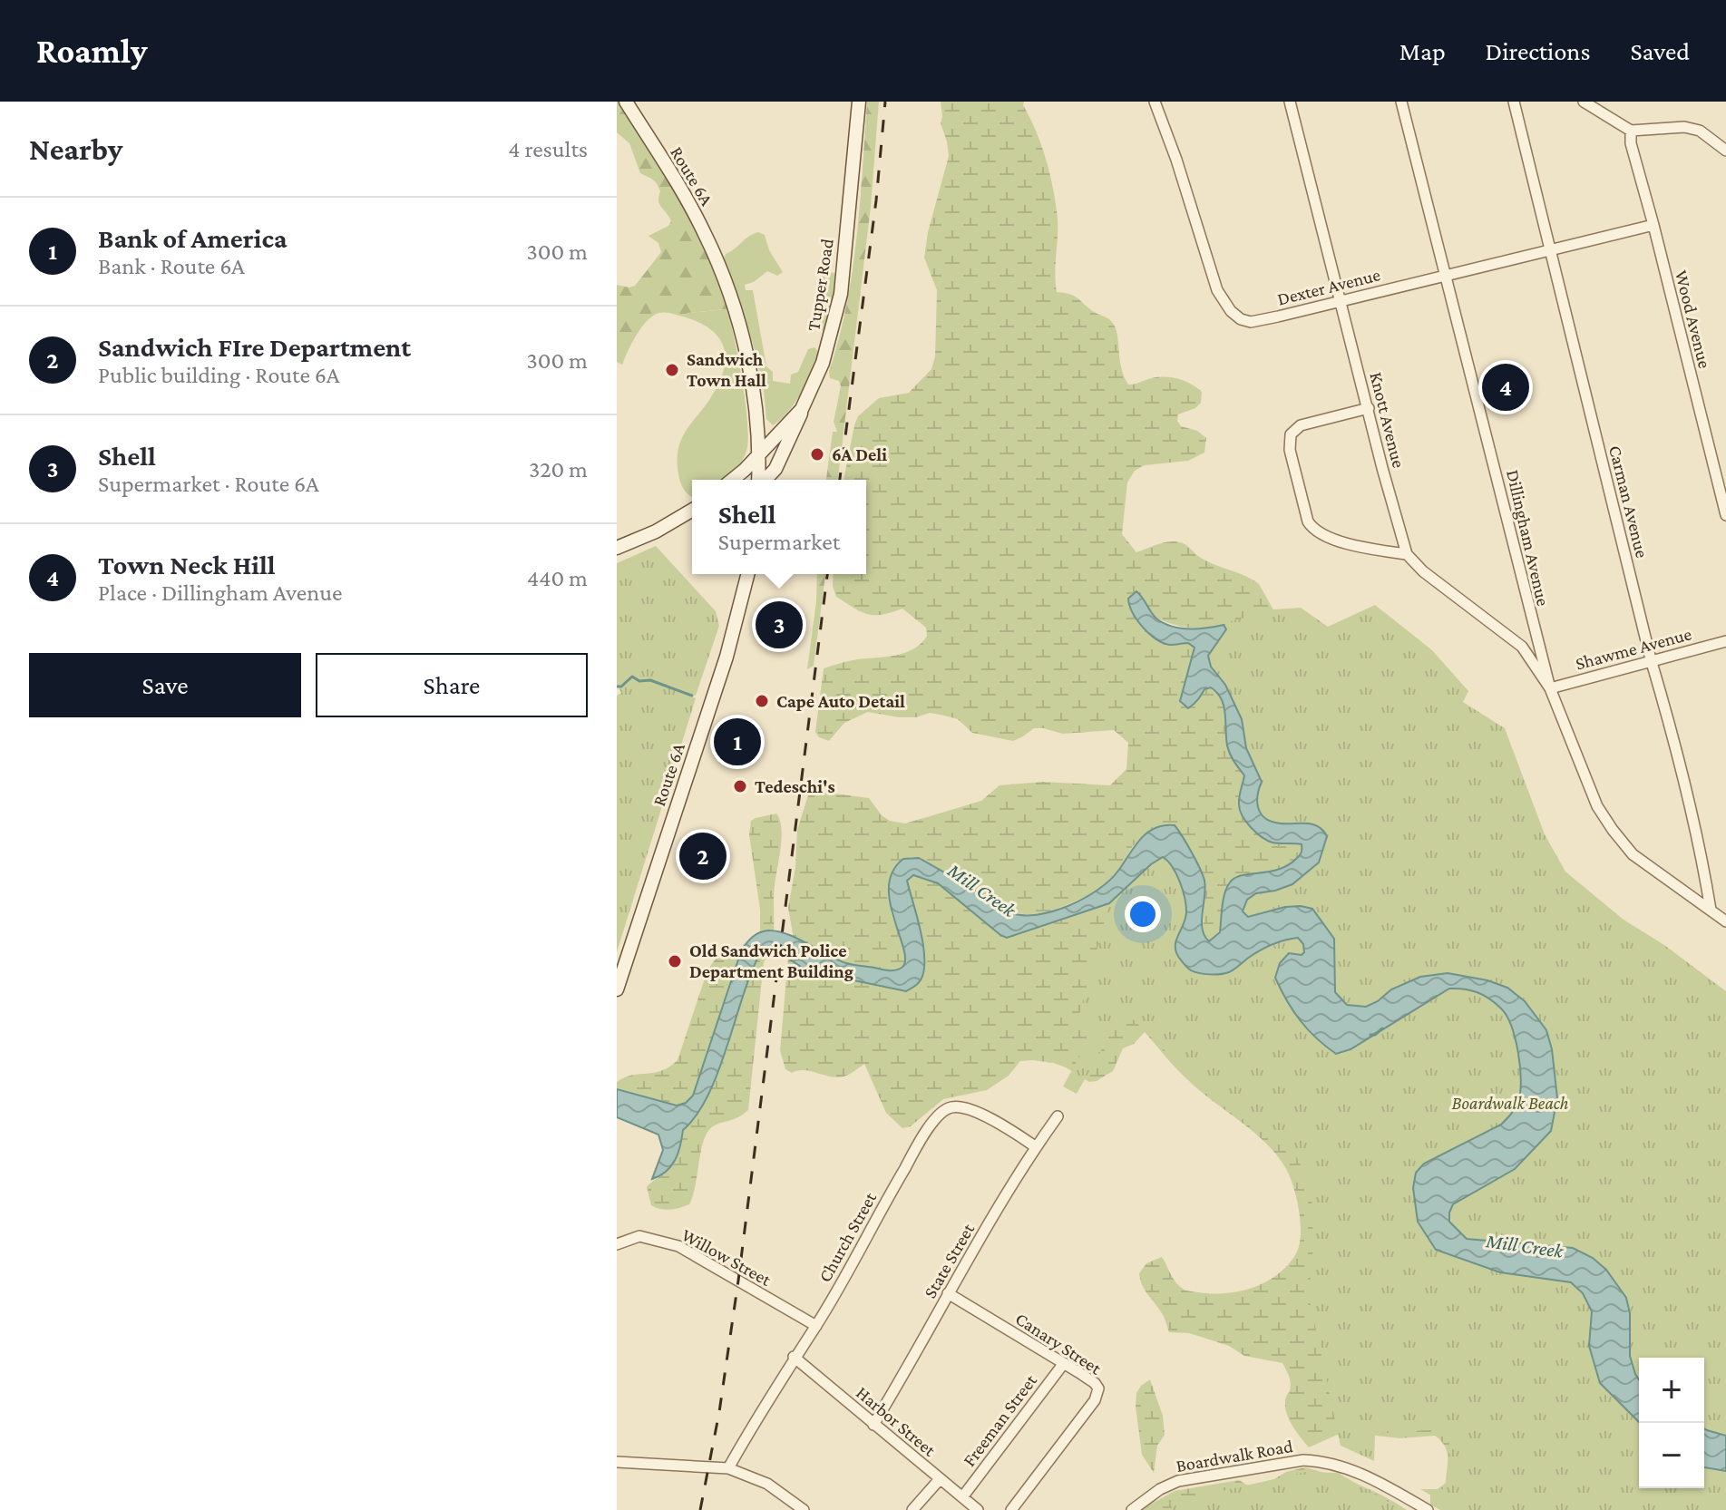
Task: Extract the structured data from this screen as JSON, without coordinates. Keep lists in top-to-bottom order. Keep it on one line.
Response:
{"streets":{"main road":["Route 6A","Tupper Road"],"street":["Dexter Avenue","Wood Avenue","Knott Avenue","Carman Avenue","Dillingham Avenue","Shawme Avenue","Church Street","Willow Street","State Street","Canary Street","Freeman Street","Harbor Street","Boardwalk Road"]},"crossings":[["Route 6A","Tupper Road"],["Dexter Avenue","Wood Avenue"],["Dexter Avenue","Knott Avenue"],["Dexter Avenue","Carman Avenue"],["Dexter Avenue","Dillingham Avenue"],["Knott Avenue","Dillingham Avenue"],["Knott Avenue","Shawme Avenue"],["Carman Avenue","Dillingham Avenue"],["Carman Avenue","Shawme Avenue"],["Dillingham Avenue","Shawme Avenue"],["Church Street","Willow Street"],["Church Street","State Street"],["Church Street","Harbor Street"],["State Street","Canary Street"],["State Street","Harbor Street"],["Canary Street","Freeman Street"],["Freeman Street","Harbor Street"]],"water":["Mill Creek"],"parks":["Boardwalk Beach"],"places":["Sandwich Town Hall","6A Deli","Cape Auto Detail","Tedeschi's","Old Sandwich Police Department Building"],"page":{"header":"Roamly","nav":["Map","Directions","Saved"],"heading":["Nearby","4 results"],"list":[{"mark":"1","name":"Bank of America","note":"Bank · Route 6A","value":"300 m"},{"mark":"2","name":"Sandwich FIre Department","note":"Public building · Route 6A","value":"300 m"},{"mark":"3","name":"Shell","note":"Supermarket · Route 6A","value":"320 m"},{"mark":"4","name":"Town Neck Hill","note":"Place · Dillingham Avenue","value":"440 m"}],"pins":["4","3","1","2"],"popup":["Shell","Supermarket"],"buttons":["Save","Share"],"map_buttons":["+","−"]}}
